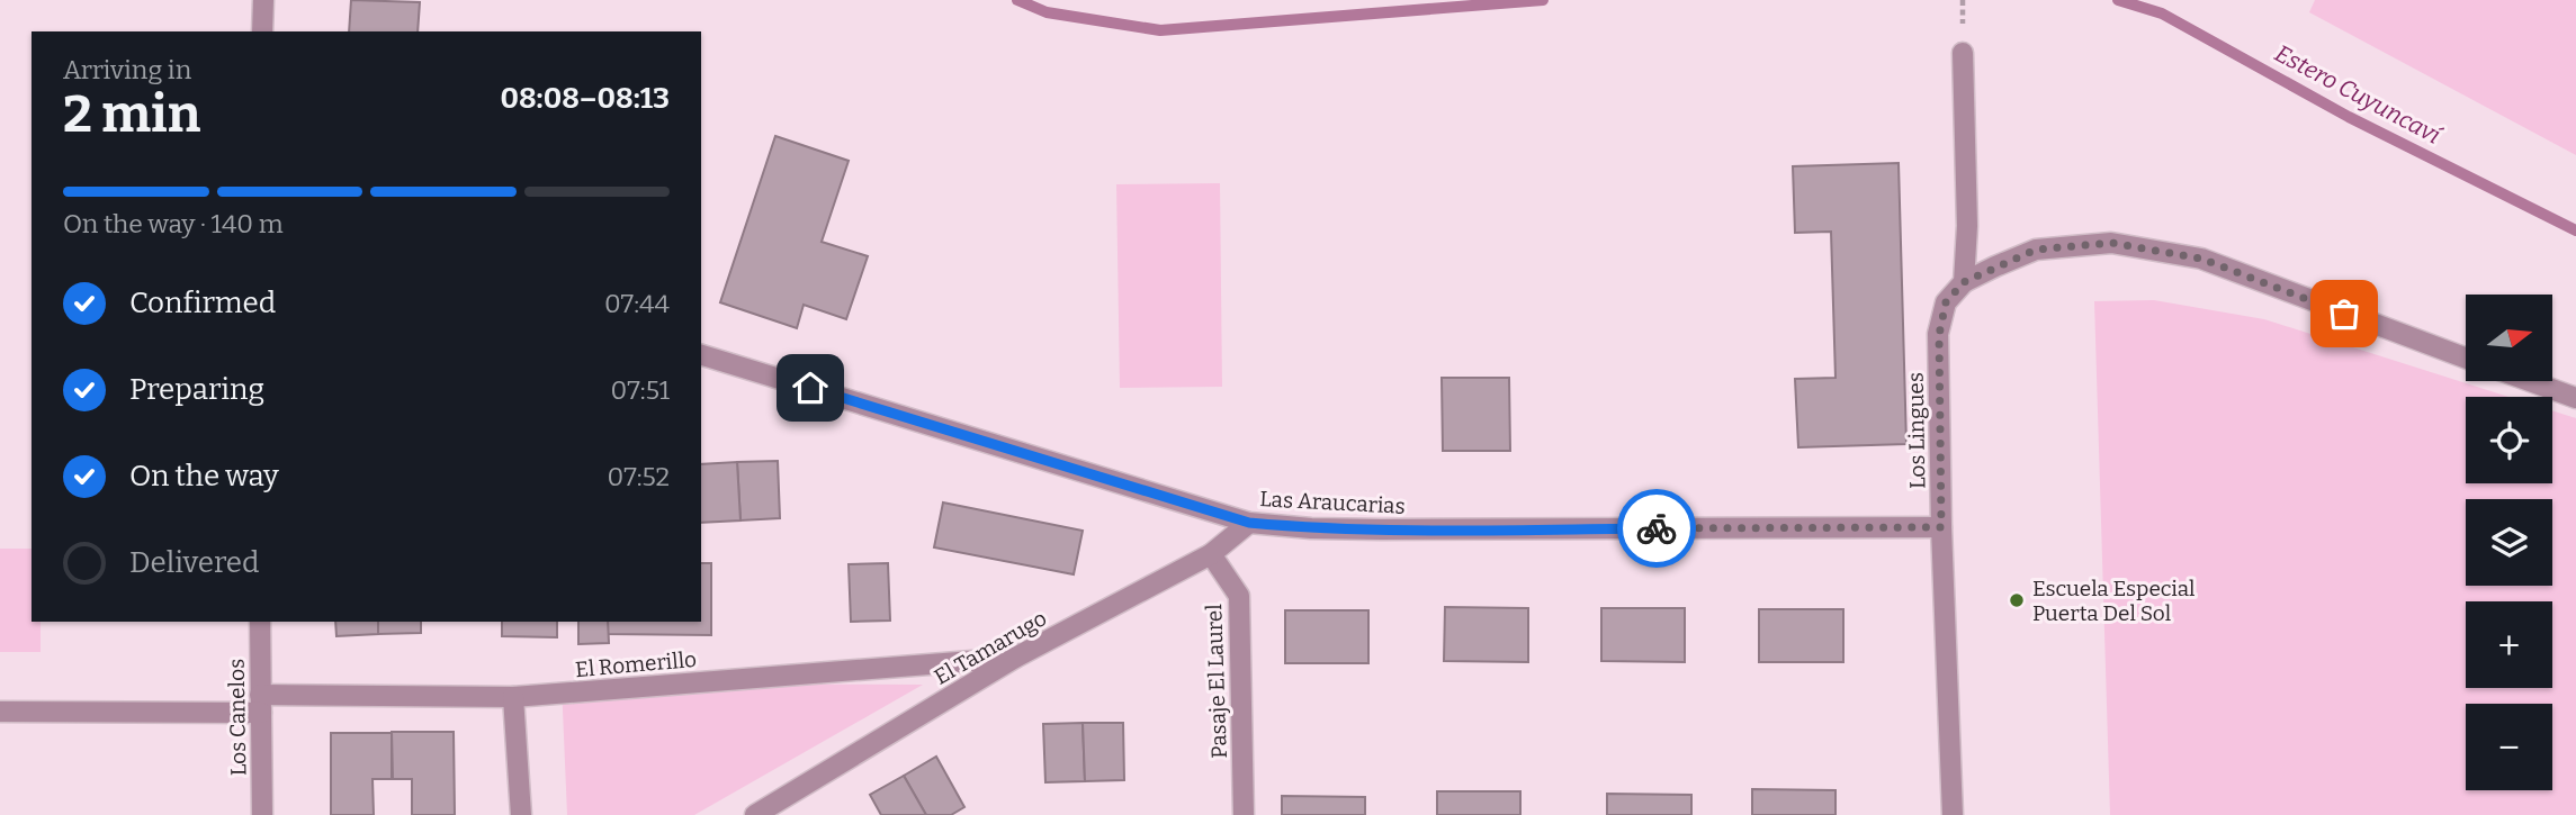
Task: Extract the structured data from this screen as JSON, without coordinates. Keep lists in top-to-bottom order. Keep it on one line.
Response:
{"streets":{"street":["Los Lingues","Las Araucarias","El Tamarugo","El Romerillo","Pasaje El Laurel","Los Canelos"]},"crossings":[["Los Lingues","Las Araucarias"],["Las Araucarias","El Tamarugo"],["El Tamarugo","El Romerillo"],["El Tamarugo","Pasaje El Laurel"],["El Romerillo","Los Canelos"]],"water":["Estero Cuyuncaví"],"places":["Escuela Especial Puerta Del Sol"],"north":"right","page":{"heading":["2 min","Arriving in","08:08–08:13"],"bar":"On the way · 140 m","list":[["Confirmed","07:44"],["Preparing","07:51"],["On the way","07:52"],"Delivered"],"map_buttons":["+","−"]}}
